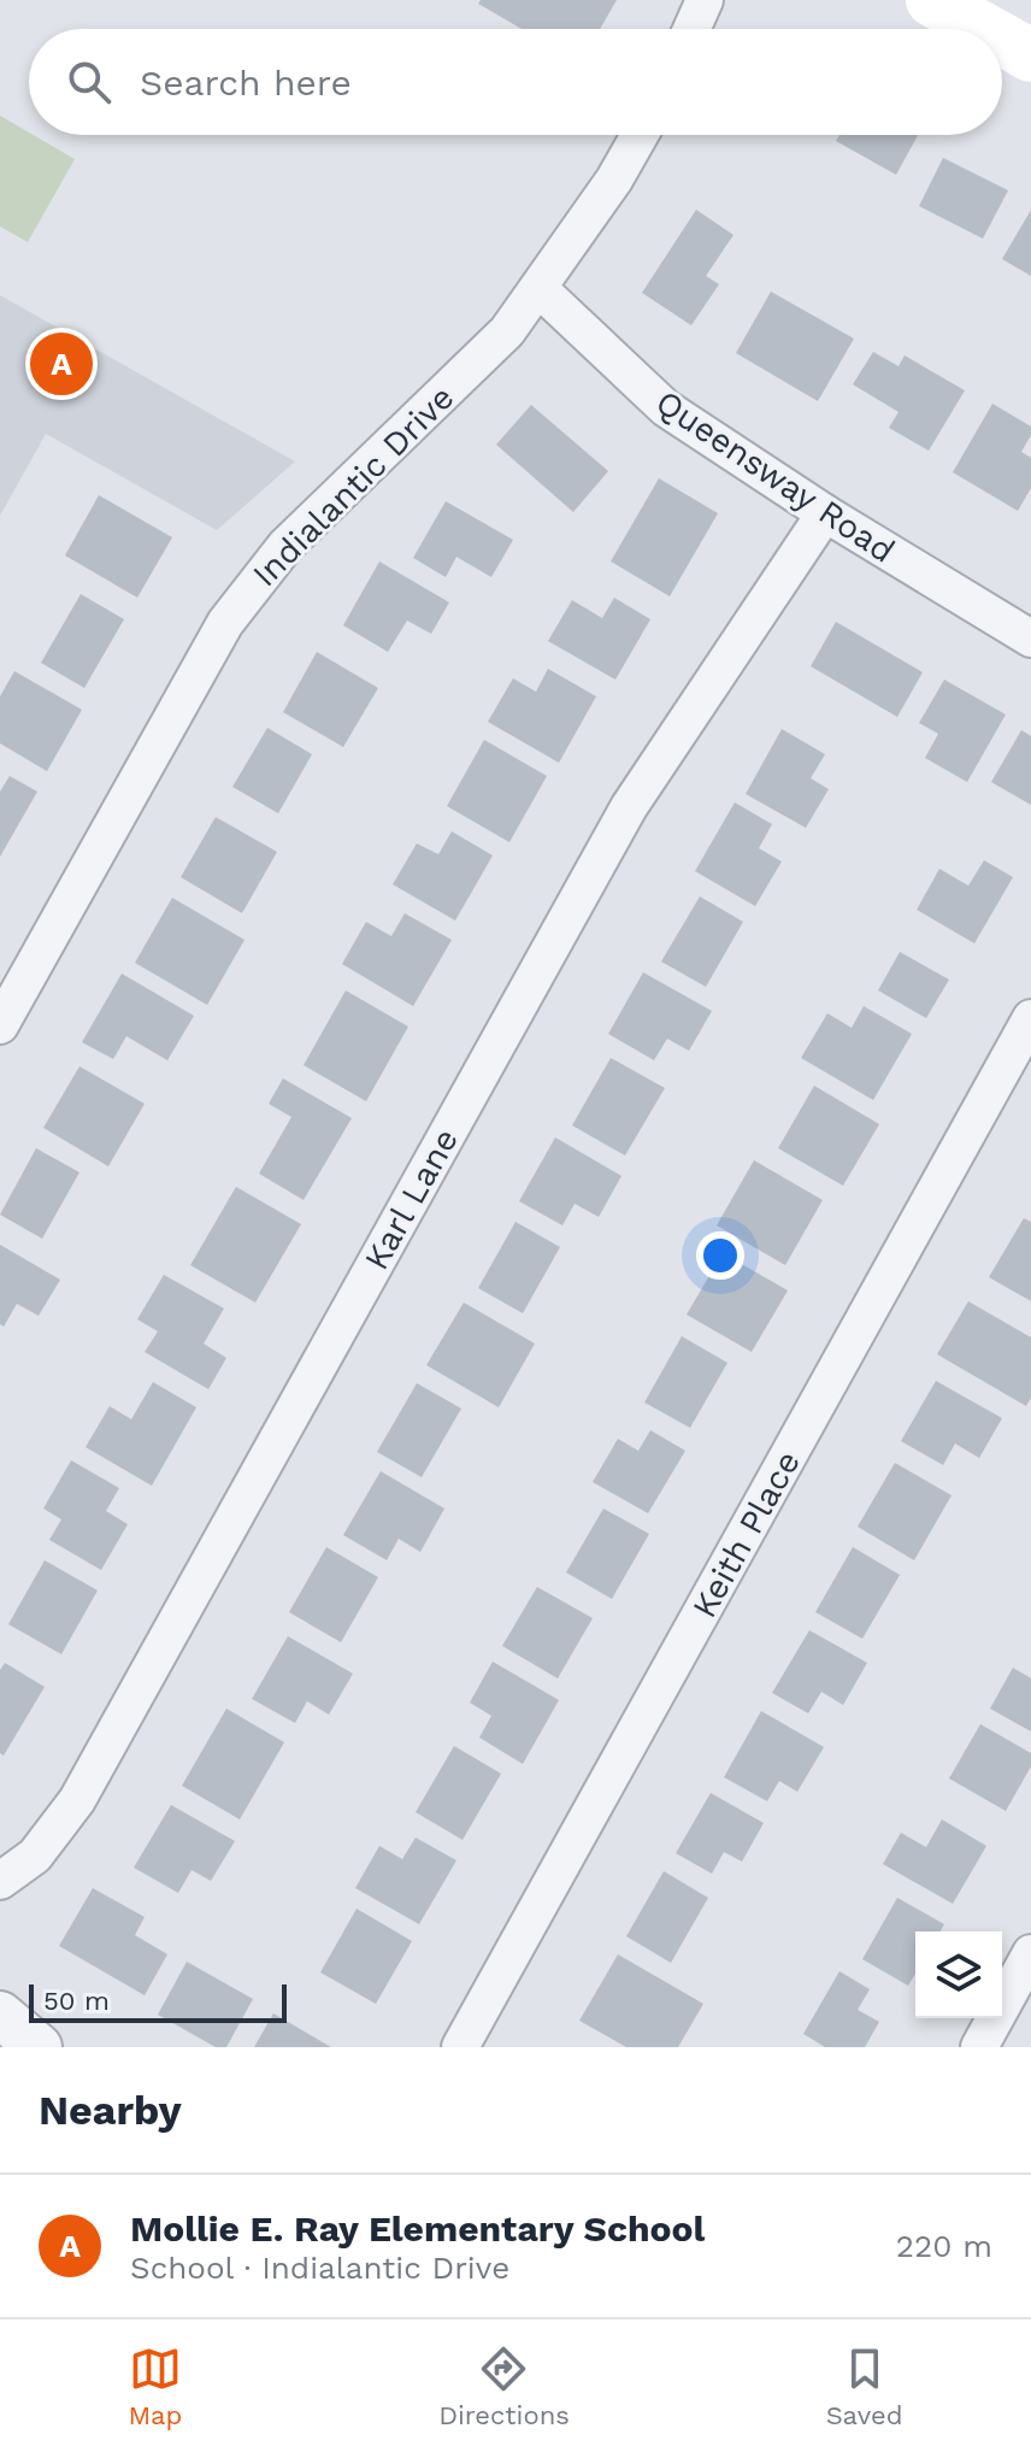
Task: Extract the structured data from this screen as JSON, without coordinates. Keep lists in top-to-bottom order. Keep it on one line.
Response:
{"streets":{"street":["Queensway Road","Indialantic Drive","Karl Lane","Keith Place"]},"crossings":[["Queensway Road","Indialantic Drive"],["Queensway Road","Karl Lane"]],"scale_bar":"50 m","page":{"search":"Search here","pins":"A","scale":"50 m","heading":"Nearby","list":[{"mark":"A","name":"Mollie E. Ray Elementary School","note":"School · Indialantic Drive","value":"220 m"}],"nav":["Map","Directions","Saved"]}}
